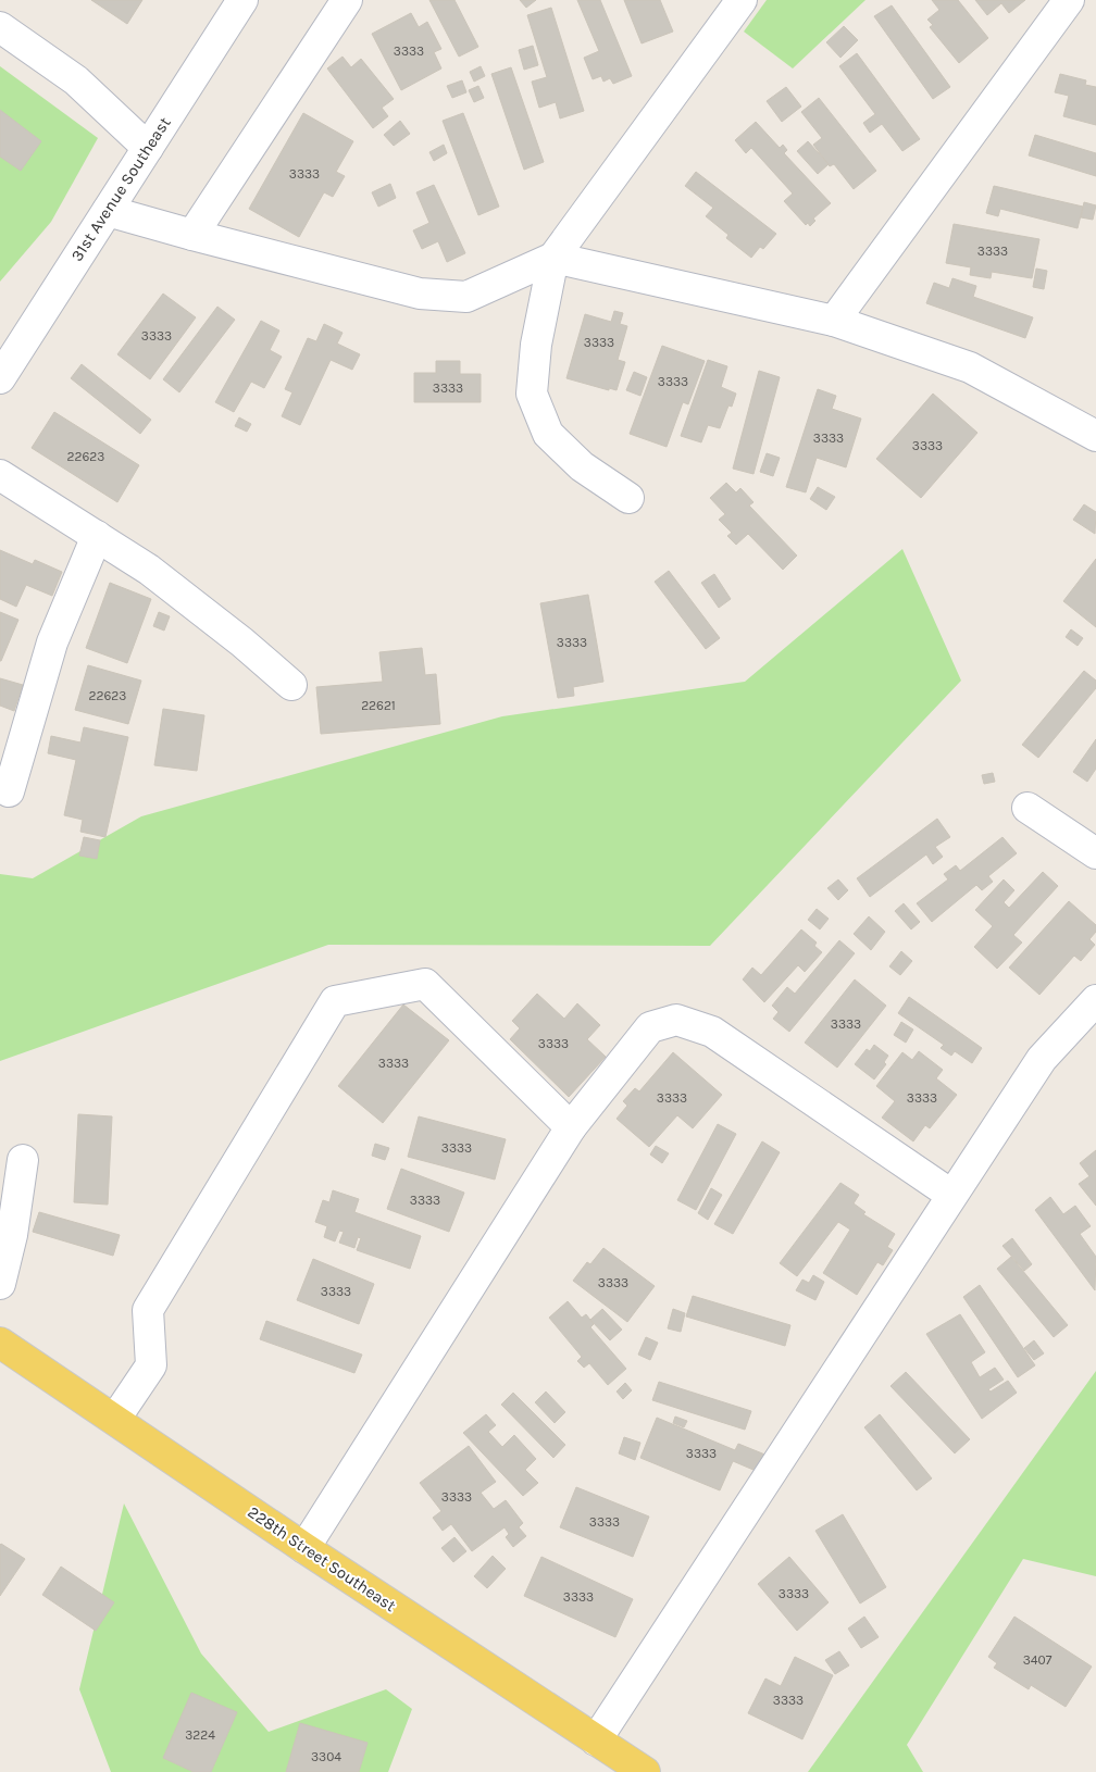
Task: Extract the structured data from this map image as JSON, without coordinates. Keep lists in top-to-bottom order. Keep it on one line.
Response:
{"streets":{"main road":["228th Street Southeast"],"street":["31st Avenue Southeast"]},"house_numbers":["3333","3333","3333","3333","3333","3333","3333","3333","3333","22623","3333","22623","22621","3333","3333","3333","3333","3333","3333","3333","3333","3333","3333","3333","3333","3333","3333","3407","3333","3224","3304"]}
